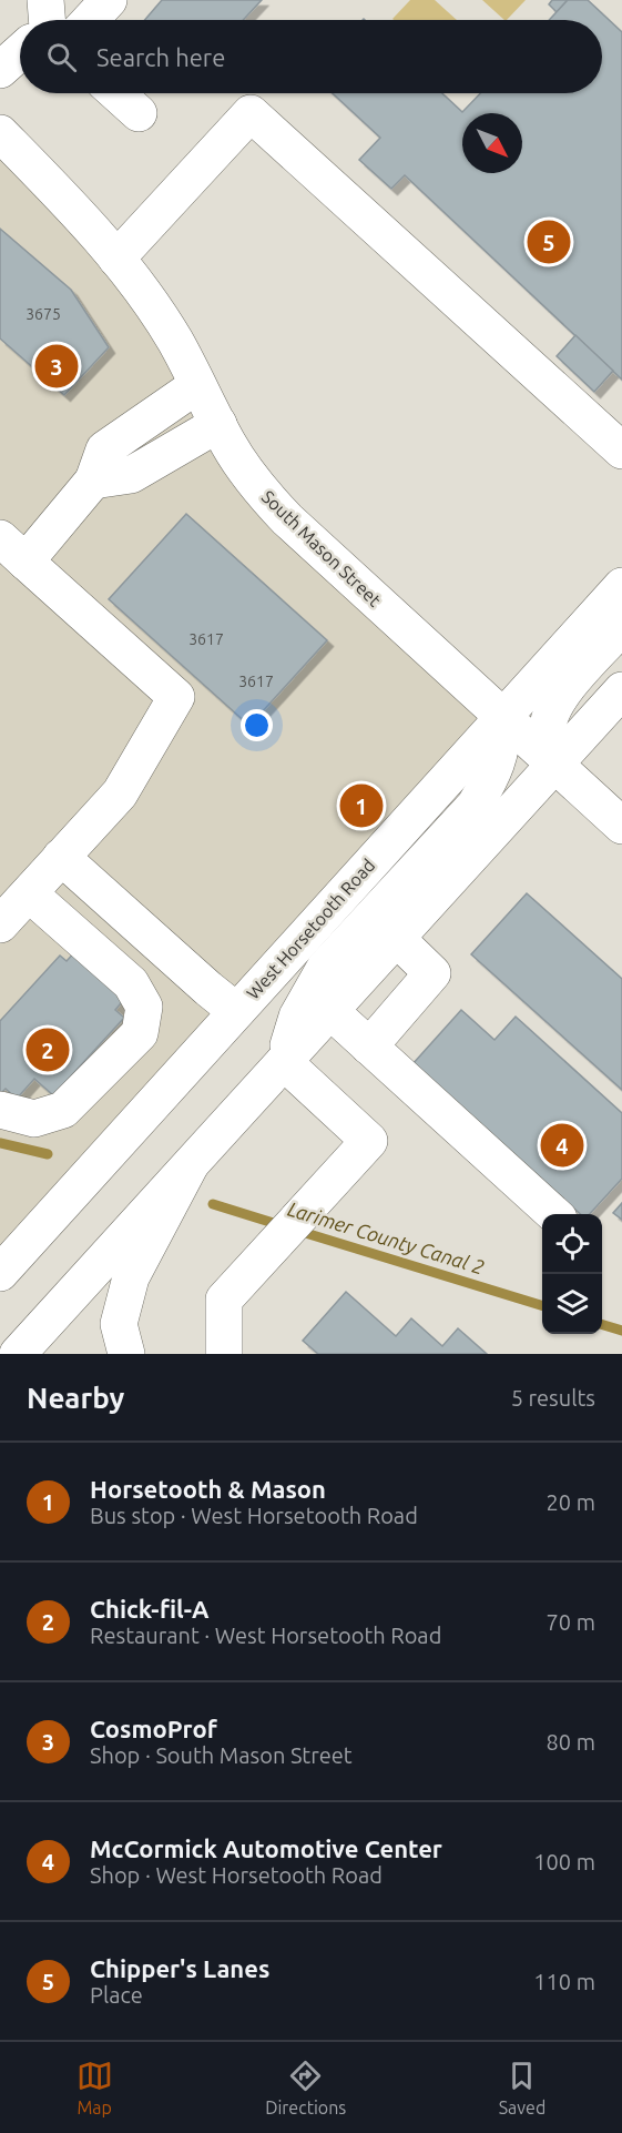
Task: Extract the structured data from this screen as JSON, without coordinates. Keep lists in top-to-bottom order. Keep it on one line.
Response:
{"streets":{"main road":["South Mason Street","West Horsetooth Road"]},"crossings":[["South Mason Street","West Horsetooth Road"]],"water":["Larimer County Canal 2"],"house_numbers":["3675","3617","3617"],"north":"bottom right","page":{"search":"Search here","pins":["5","3","1","2","4"],"heading":["Nearby","5 results"],"list":[{"mark":"1","name":"Horsetooth & Mason","note":"Bus stop · West Horsetooth Road","value":"20 m"},{"mark":"2","name":"Chick-fil-A","note":"Restaurant · West Horsetooth Road","value":"70 m"},{"mark":"3","name":"CosmoProf","note":"Shop · South Mason Street","value":"80 m"},{"mark":"4","name":"McCormick Automotive Center","note":"Shop · West Horsetooth Road","value":"100 m"},{"mark":"5","name":"Chipper's Lanes","note":"Place","value":"110 m"}],"nav":["Map","Directions","Saved"]}}
